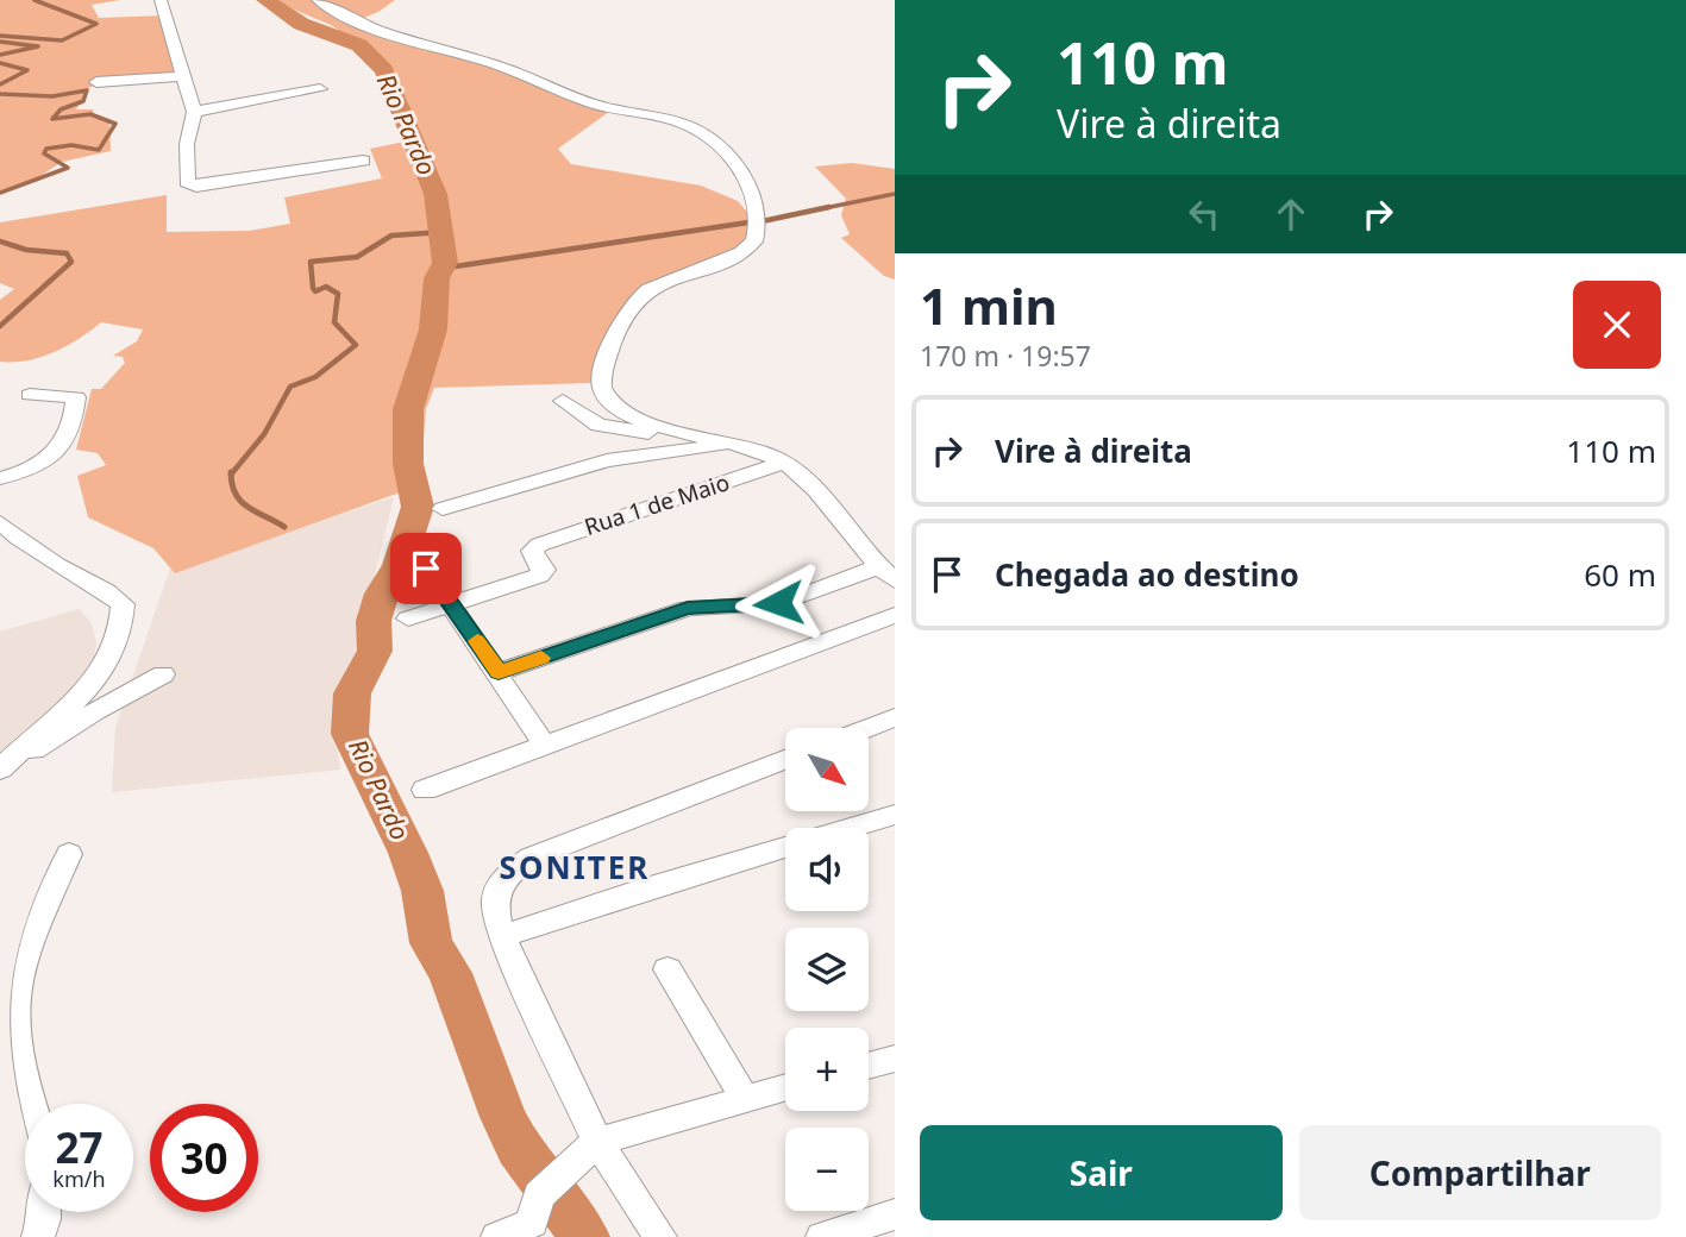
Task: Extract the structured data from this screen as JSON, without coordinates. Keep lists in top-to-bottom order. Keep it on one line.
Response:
{"streets":{"street":["Rua 1 de Maio"]},"districts":["SONITER"],"water":["Rio Pardo"],"north":"bottom right","page":{"turn":["110 m","Vire à direita"],"heading":["1 min","170 m · 19:57"],"list":[{"name":"Vire à direita","value":"110 m"},{"name":"Chegada ao destino","value":"60 m"}],"map_buttons":["+","−"],"speed":"27 km/h","limit":"30","buttons":["Sair","Compartilhar"]}}
